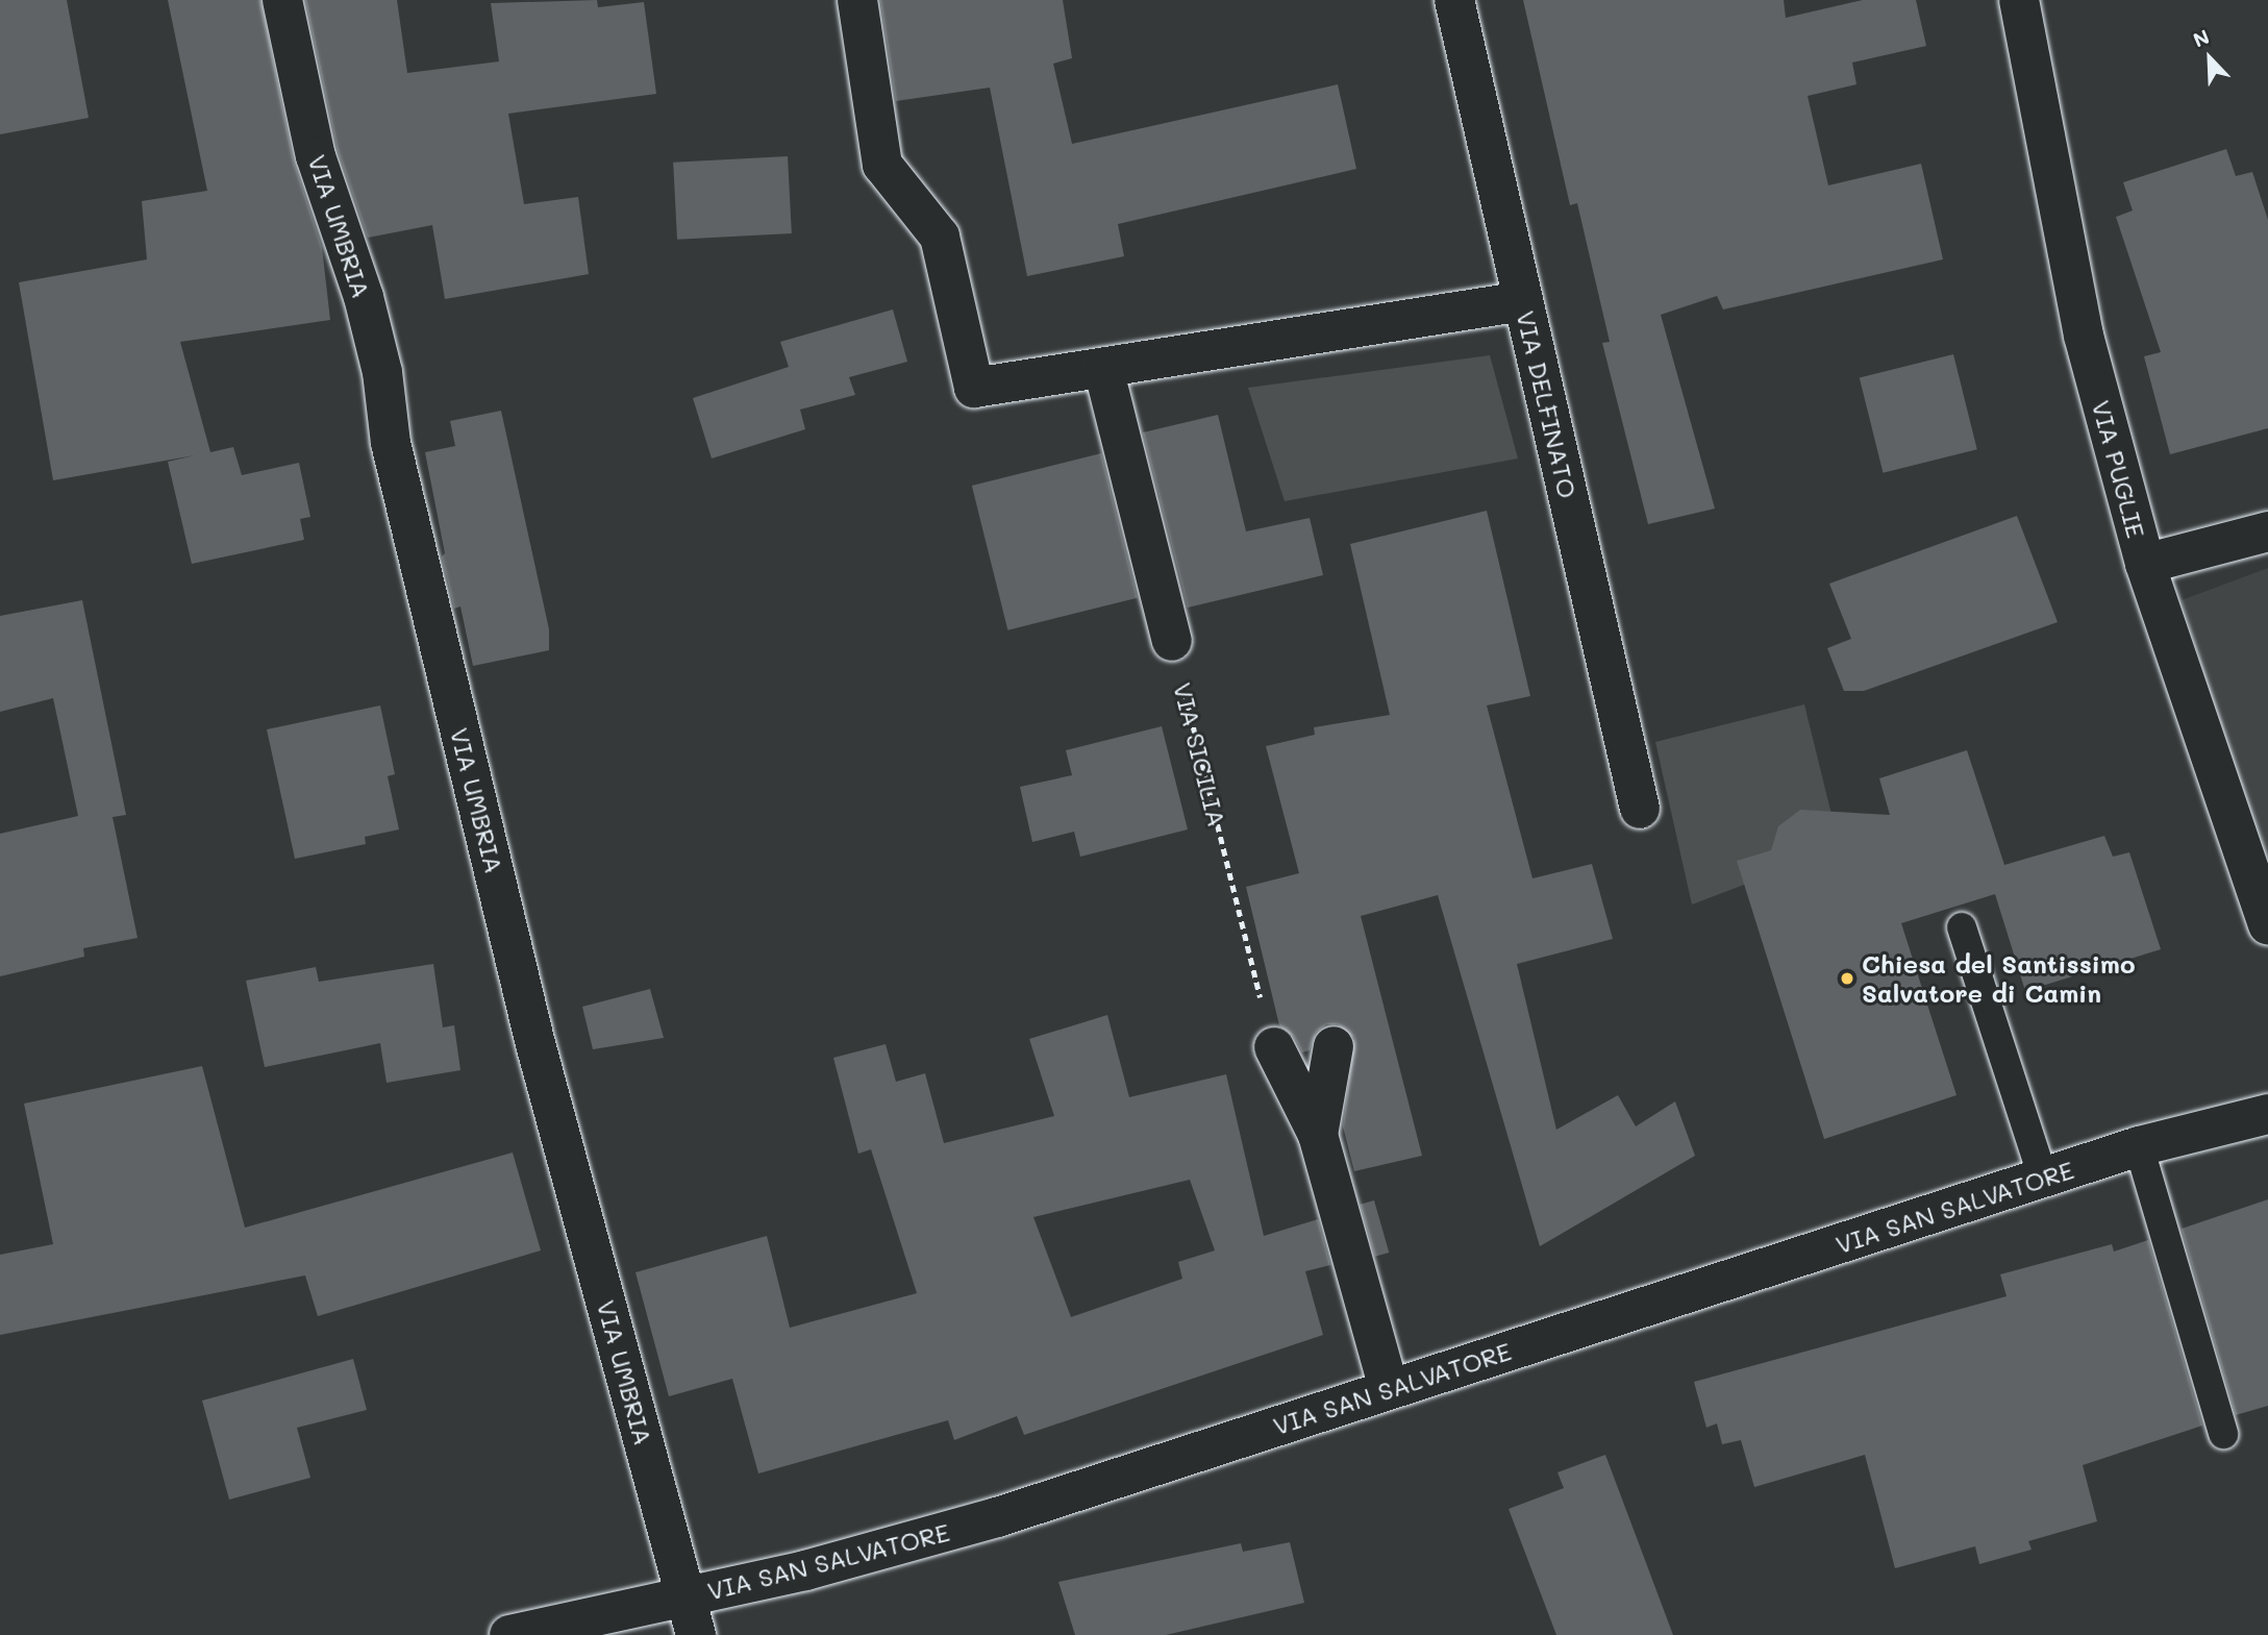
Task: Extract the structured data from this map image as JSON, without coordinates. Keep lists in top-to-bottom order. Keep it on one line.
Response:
{"streets":{"street":["VIA UMBRIA","VIA DELFINATO","VIA PUGLIE","VIA SAN SALVATORE"],"path":["VIA SICILIA"]},"crossings":[["VIA UMBRIA","VIA SAN SALVATORE"]],"places":["Chiesa del Santissimo Salvatore di Camin"],"north":"top left"}
